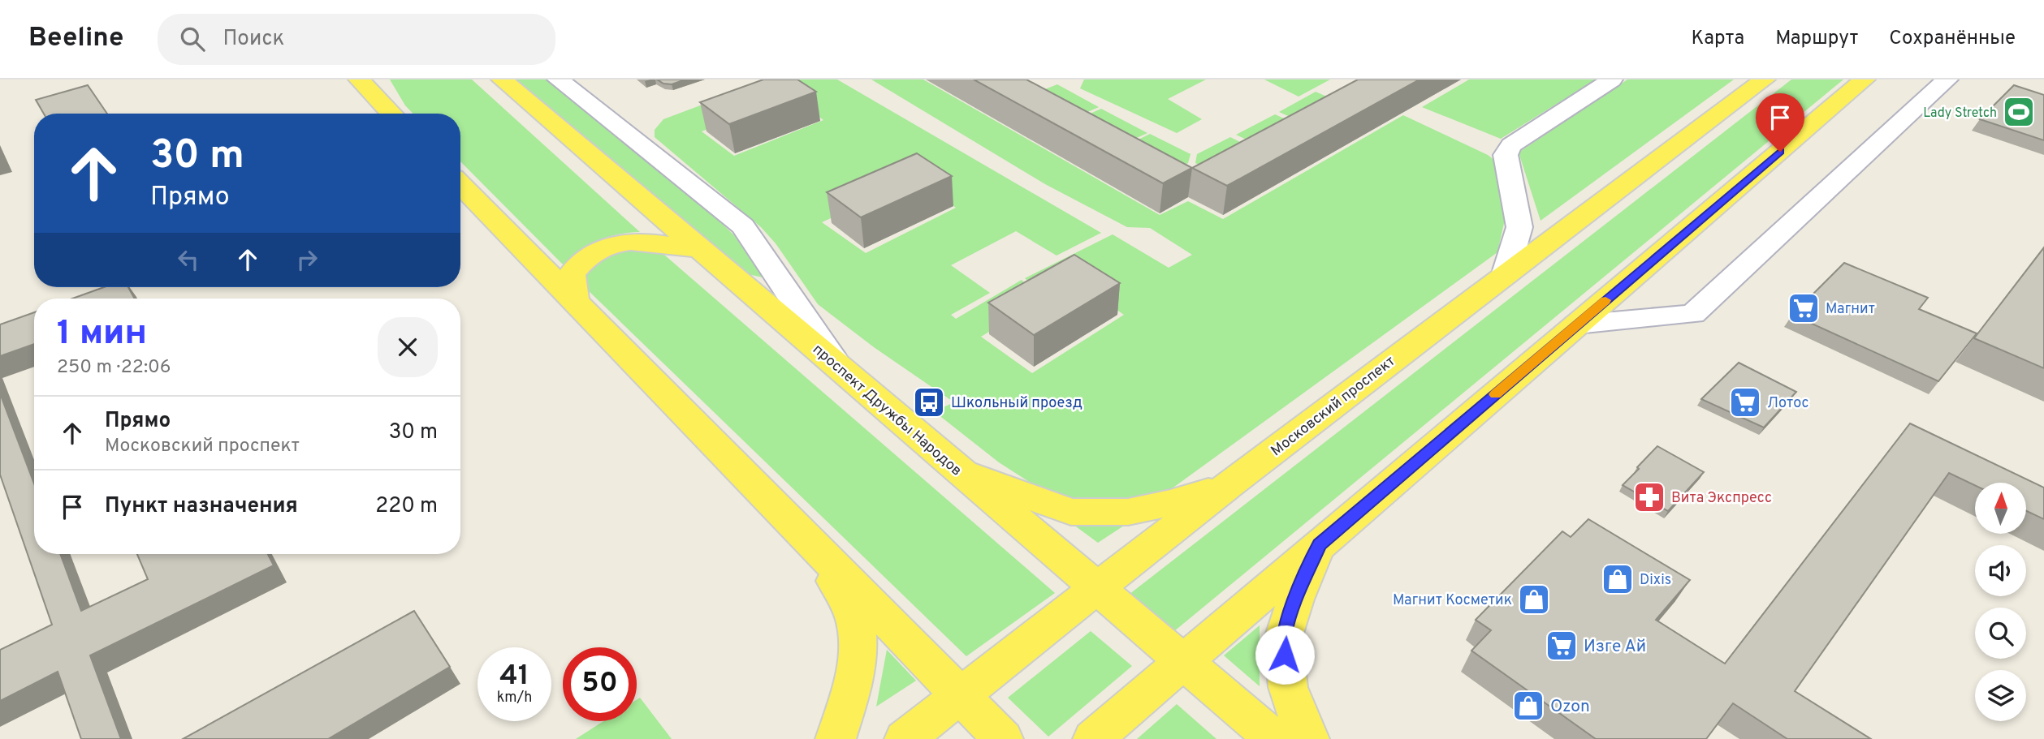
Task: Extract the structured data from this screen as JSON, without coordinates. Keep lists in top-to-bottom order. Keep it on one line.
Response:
{"streets":{"main road":["Московский проспект","проспект Дружбы Народов"]},"crossings":[["Московский проспект","проспект Дружбы Народов"]],"places":{"sports":["Lady Stretch"],"supermarket":["Магнит","Лотос","Изге Ай"],"bus stop":["Школьный проезд"],"pharmacy":["Вита Экспресс"],"shop":["Dixis","Магнит Косметик","Ozon"]},"north":"top","page":{"header":"Beeline","search":"Поиск","nav":["Карта","Маршрут","Сохранённые"],"turn":["30 m","Прямо"],"heading":["1 мин","250 m · 22:06"],"list":[{"name":"Прямо","note":"Московский проспект","value":"30 m"},{"name":"Пункт назначения","value":"220 m"}],"speed":"41 km/h","limit":"50"}}
